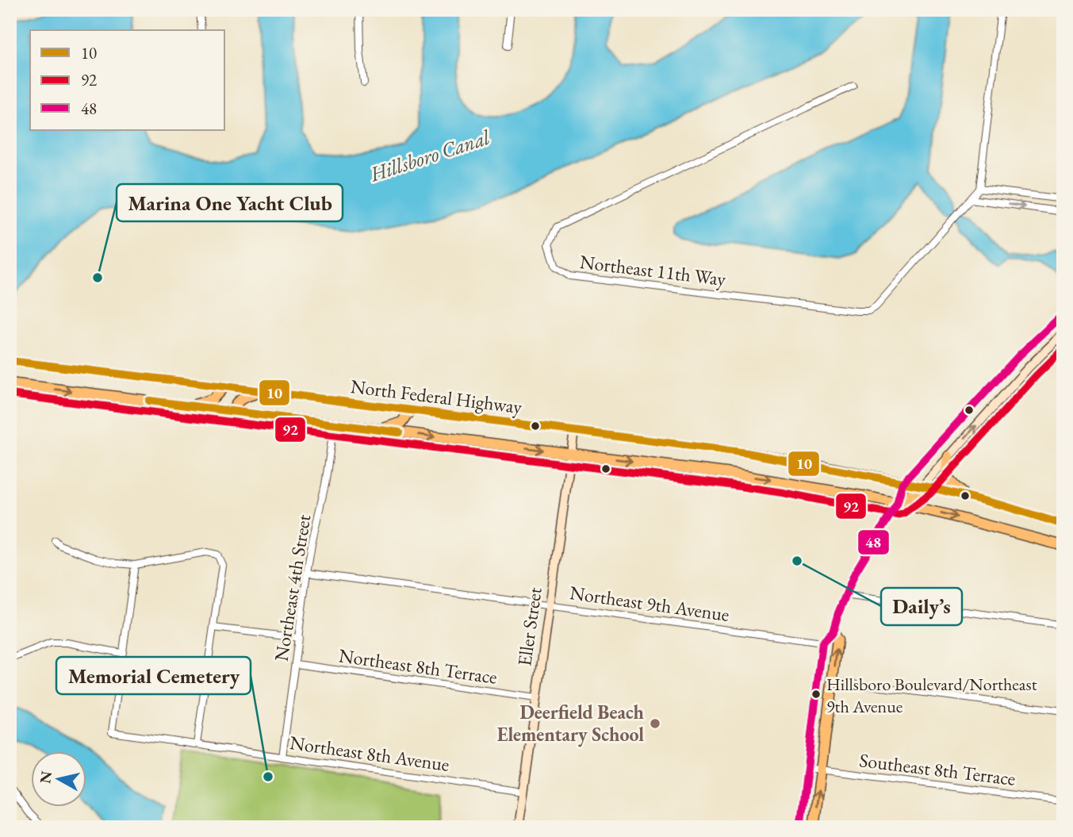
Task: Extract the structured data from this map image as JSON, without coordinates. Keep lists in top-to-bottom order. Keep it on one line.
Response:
{"streets":{"main road":["North Federal Highway","Eller Street"],"street":["Northeast 11th Way","Northeast 4th Street","Northeast 9th Avenue","Northeast 8th Terrace","Northeast 8th Avenue","Southeast 8th Terrace"]},"crossings":[["North Federal Highway","Northeast 4th Street"],["North Federal Highway","Eller Street"],["Northeast 4th Street","Northeast 9th Avenue"],["Northeast 4th Street","Northeast 8th Terrace"],["Northeast 4th Street","Northeast 8th Avenue"],["Northeast 9th Avenue","Eller Street"],["Eller Street","Northeast 8th Terrace"],["Eller Street","Northeast 8th Avenue"]],"water":["Hillsboro Canal"],"places":["Marina One Yacht Club","Daily’s","Hillsboro Boulevard/Northeast 9th Avenue","Deerfield Beach Elementary School","Memorial Cemetery"],"lines":["transit line 48","transit line 92","transit line 10"],"legend":["10","92","48"],"north":"left"}
